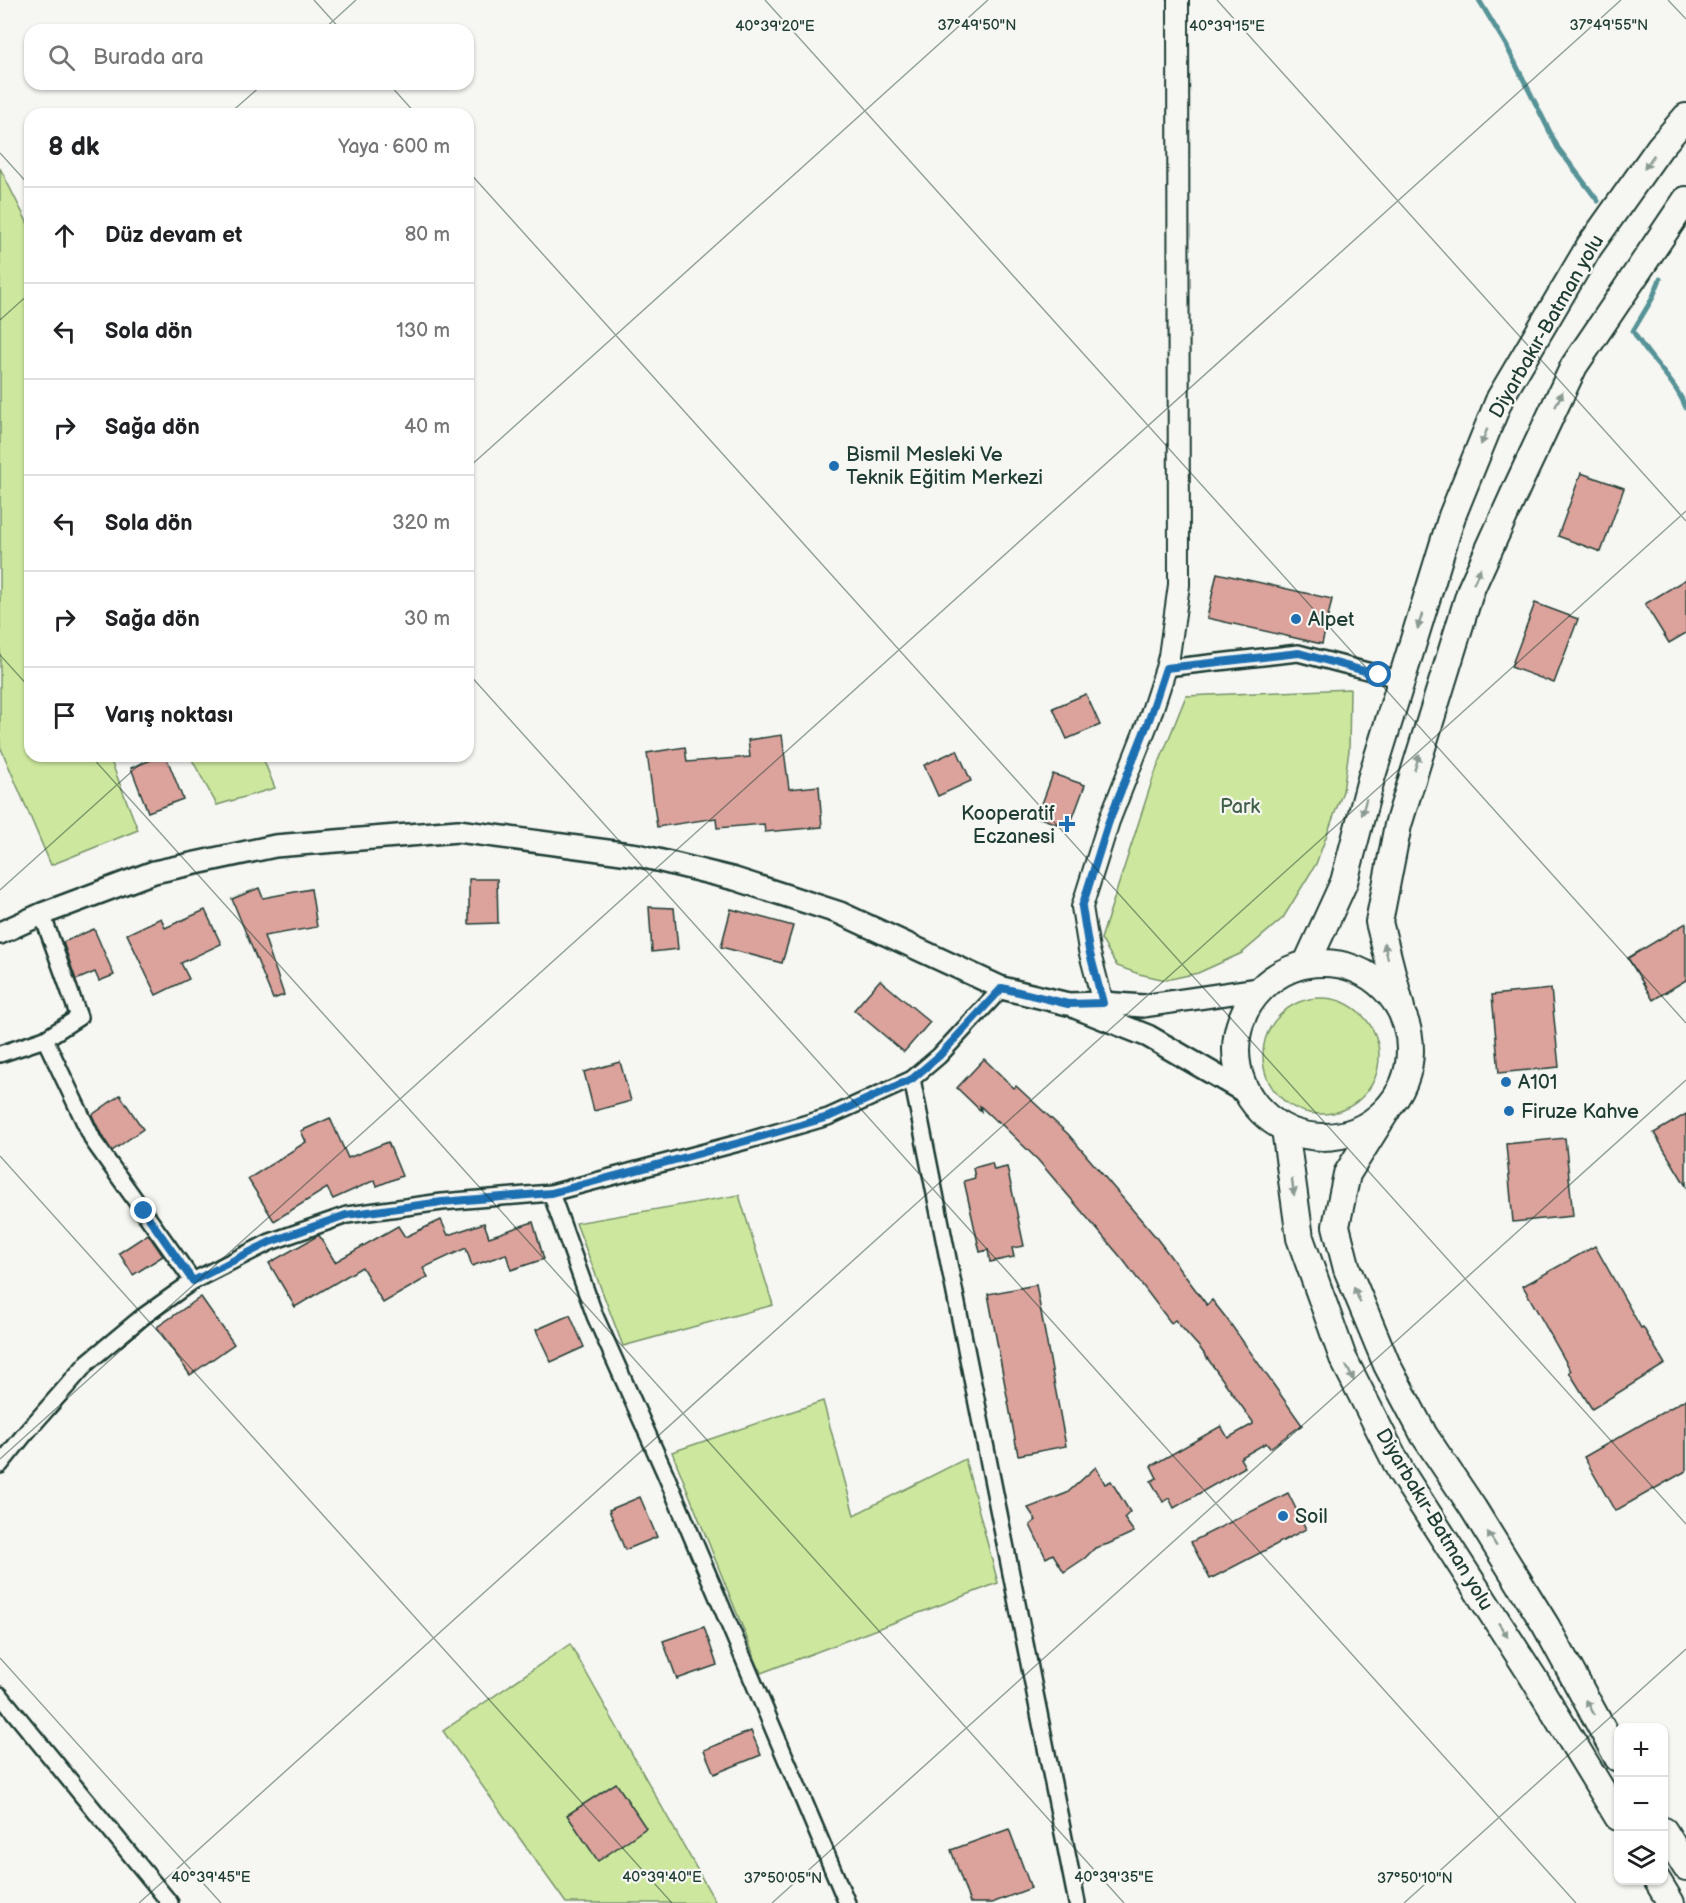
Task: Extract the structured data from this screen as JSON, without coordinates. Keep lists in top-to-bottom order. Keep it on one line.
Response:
{"streets":{"highway":["Diyarbakır-Batman yolu"]},"parks":["Park"],"places":{"other":["Bismil Mesleki Ve Teknik Eğitim Merkezi","Alpet","A101","Firuze Kahve","Soil"],"health":["Kooperatif Eczanesi"]},"page":{"search":"Burada ara","heading":["8 dk","Yaya · 600 m"],"list":[["Düz devam et","80 m"],["Sola dön","130 m"],["Sağa dön","40 m"],["Sola dön","320 m"],["Sağa dön","30 m"],"Varış noktası"],"map_buttons":["+","−"]},"coordinates":["37°49'50\"N","37°49'55\"N","40°39'20\"E","40°39'15\"E","40°39'45\"E","40°39'40\"E","40°39'35\"E","37°50'05\"N","37°50'10\"N"]}
